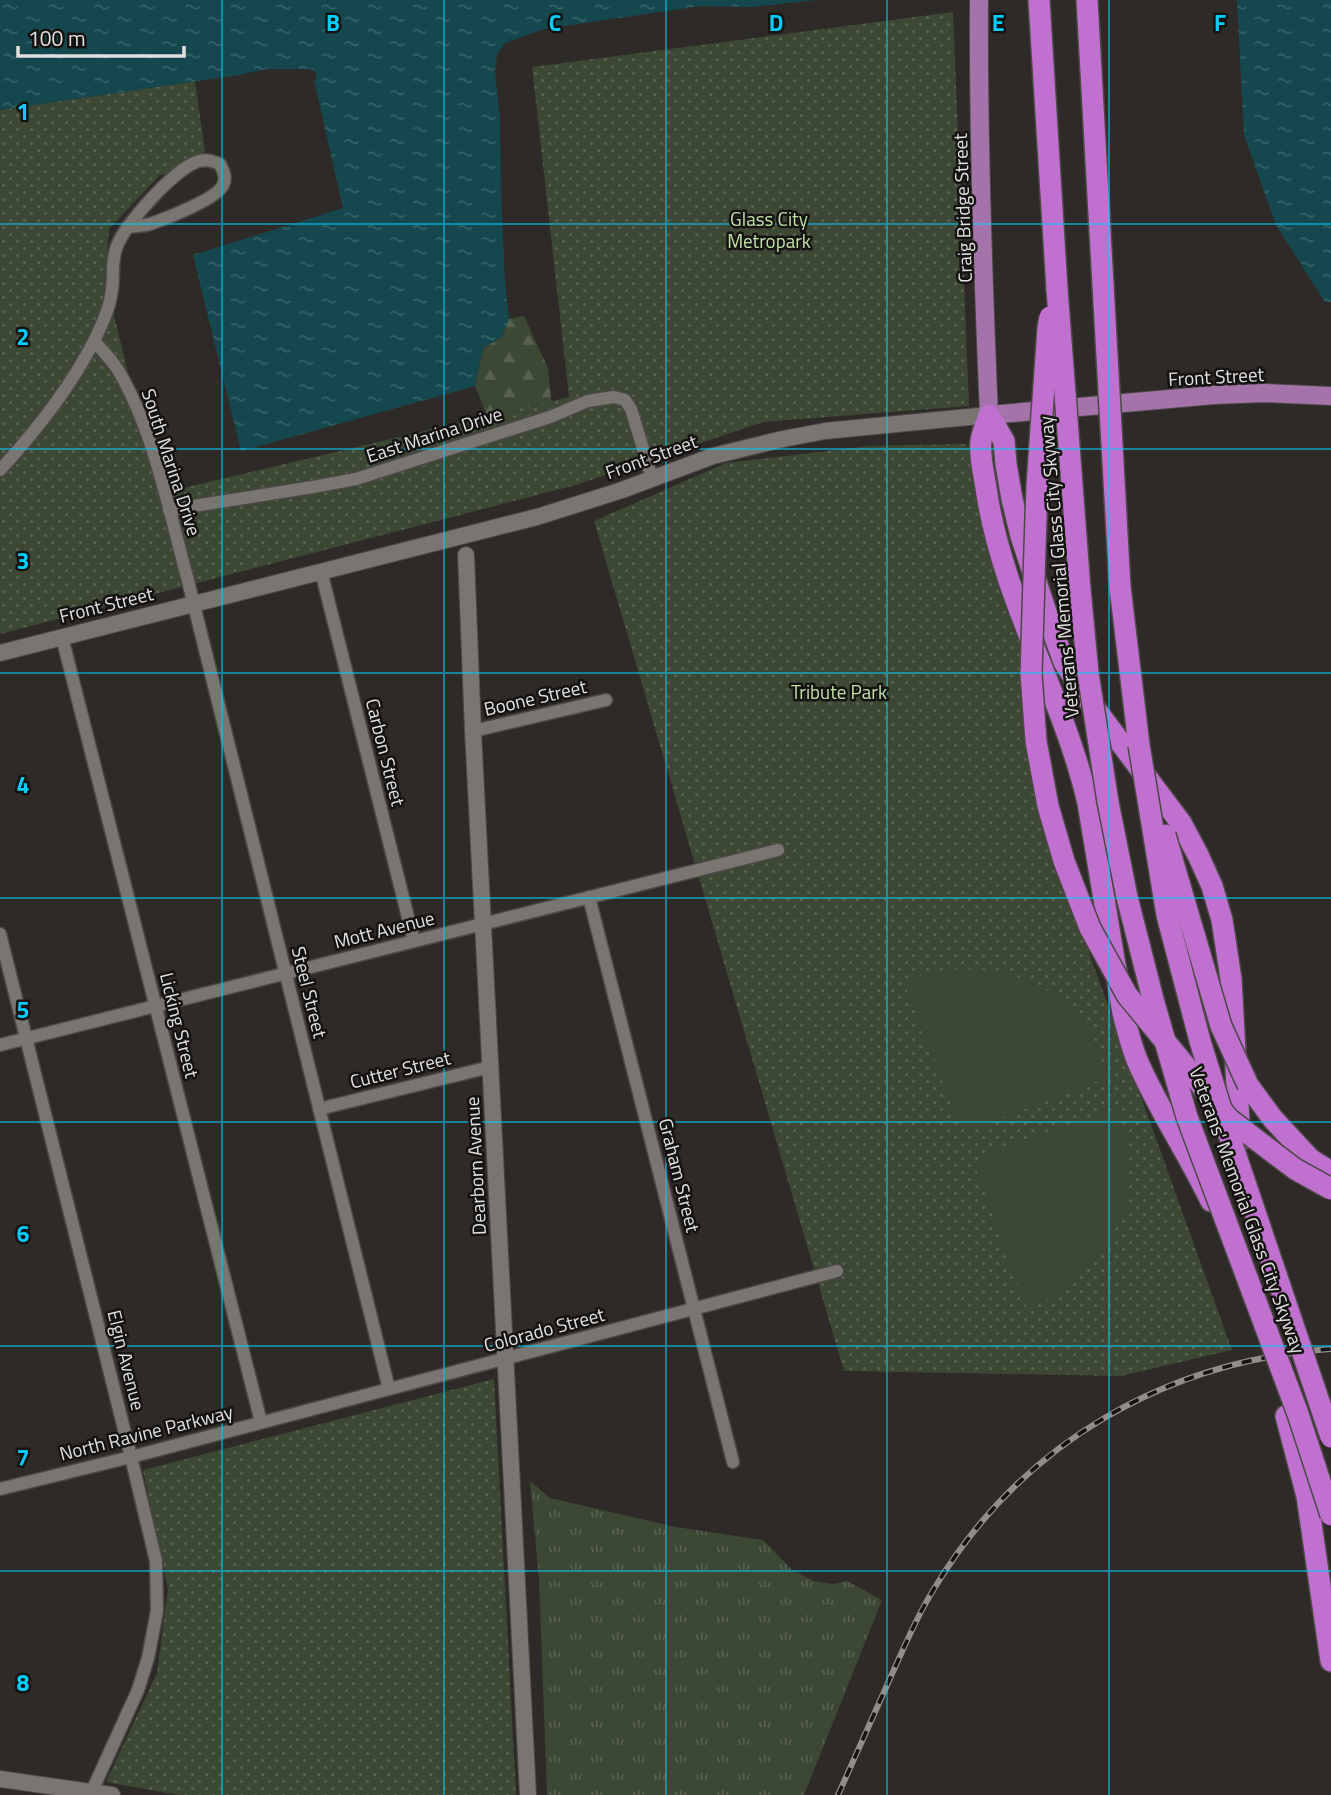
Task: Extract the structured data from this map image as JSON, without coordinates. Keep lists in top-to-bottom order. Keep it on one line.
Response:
{"streets":{"highway":["Veterans' Memorial Glass City Skyway"],"main road":["Craig Bridge Street","Front Street"],"street":["East Marina Drive","South Marina Drive","Boone Street","Carbon Street","Mott Avenue","Steel Street","Licking Street","Cutter Street","Dearborn Avenue","Graham Street","Colorado Street","Elgin Avenue","North Ravine Parkway"]},"crossings":[["Craig Bridge Street","Front Street"],["Front Street","East Marina Drive"],["Front Street","South Marina Drive"],["Front Street","Carbon Street"],["Front Street","Steel Street"],["Front Street","Licking Street"],["Front Street","Dearborn Avenue"],["East Marina Drive","South Marina Drive"],["South Marina Drive","Steel Street"],["Boone Street","Dearborn Avenue"],["Carbon Street","Mott Avenue"],["Mott Avenue","Steel Street"],["Mott Avenue","Licking Street"],["Mott Avenue","Dearborn Avenue"],["Mott Avenue","Graham Street"],["Mott Avenue","Elgin Avenue"],["Steel Street","Cutter Street"],["Steel Street","Colorado Street"],["Licking Street","Colorado Street"],["Licking Street","North Ravine Parkway"],["Cutter Street","Dearborn Avenue"],["Dearborn Avenue","Colorado Street"],["Graham Street","Colorado Street"],["Colorado Street","North Ravine Parkway"],["Elgin Avenue","North Ravine Parkway"]],"parks":["Glass City Metropark","Tribute Park"],"scale_bar":"100 m","grid":{"columns":["B","C","D","E","F"],"rows":["1","2","3","4","5","6","7","8"]}}
